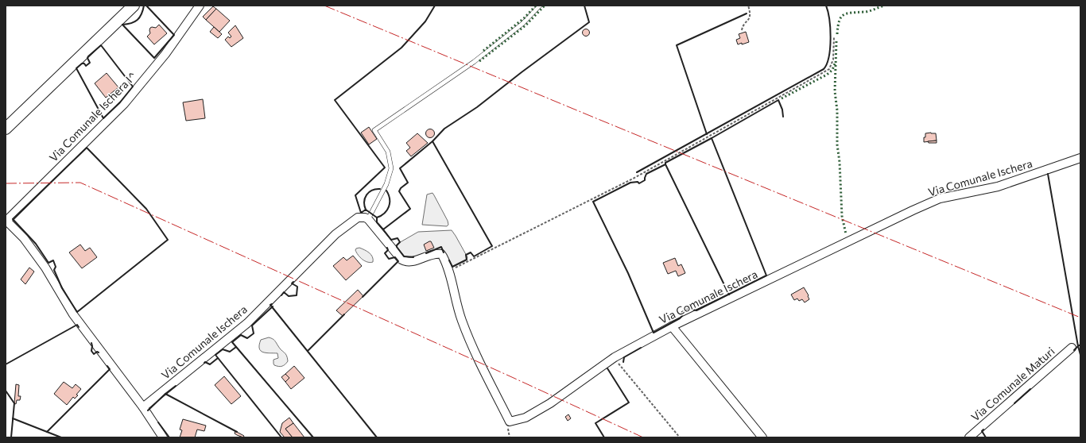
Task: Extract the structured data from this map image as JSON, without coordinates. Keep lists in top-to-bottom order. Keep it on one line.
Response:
{"streets":{"street":["Via Comunale Ischera I^","Via Comunale Ischera","Via Comunale Maturi"]}}
